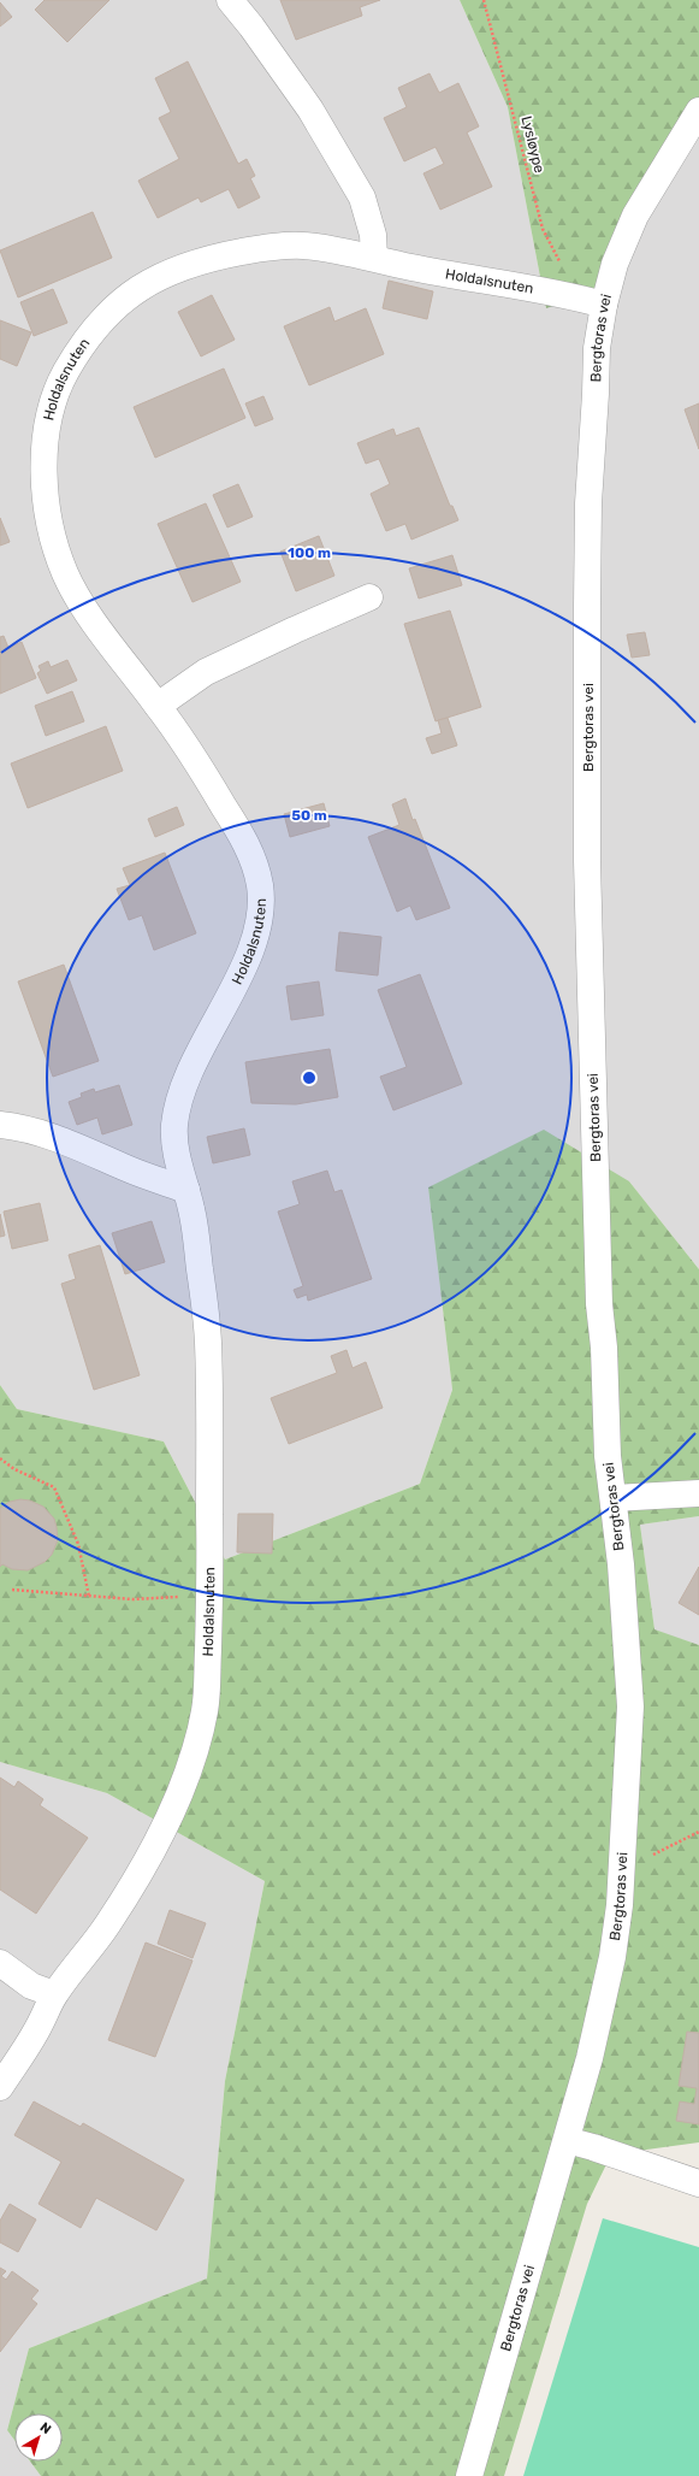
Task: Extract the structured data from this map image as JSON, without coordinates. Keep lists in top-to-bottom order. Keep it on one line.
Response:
{"streets":{"street":["Holdalsnuten","Bergtoras vei"],"path":["Lysløype"]},"crossings":[["Lysløype","Holdalsnuten"],["Holdalsnuten","Bergtoras vei"]],"north":"top right","rings":["100 m","50 m"]}
